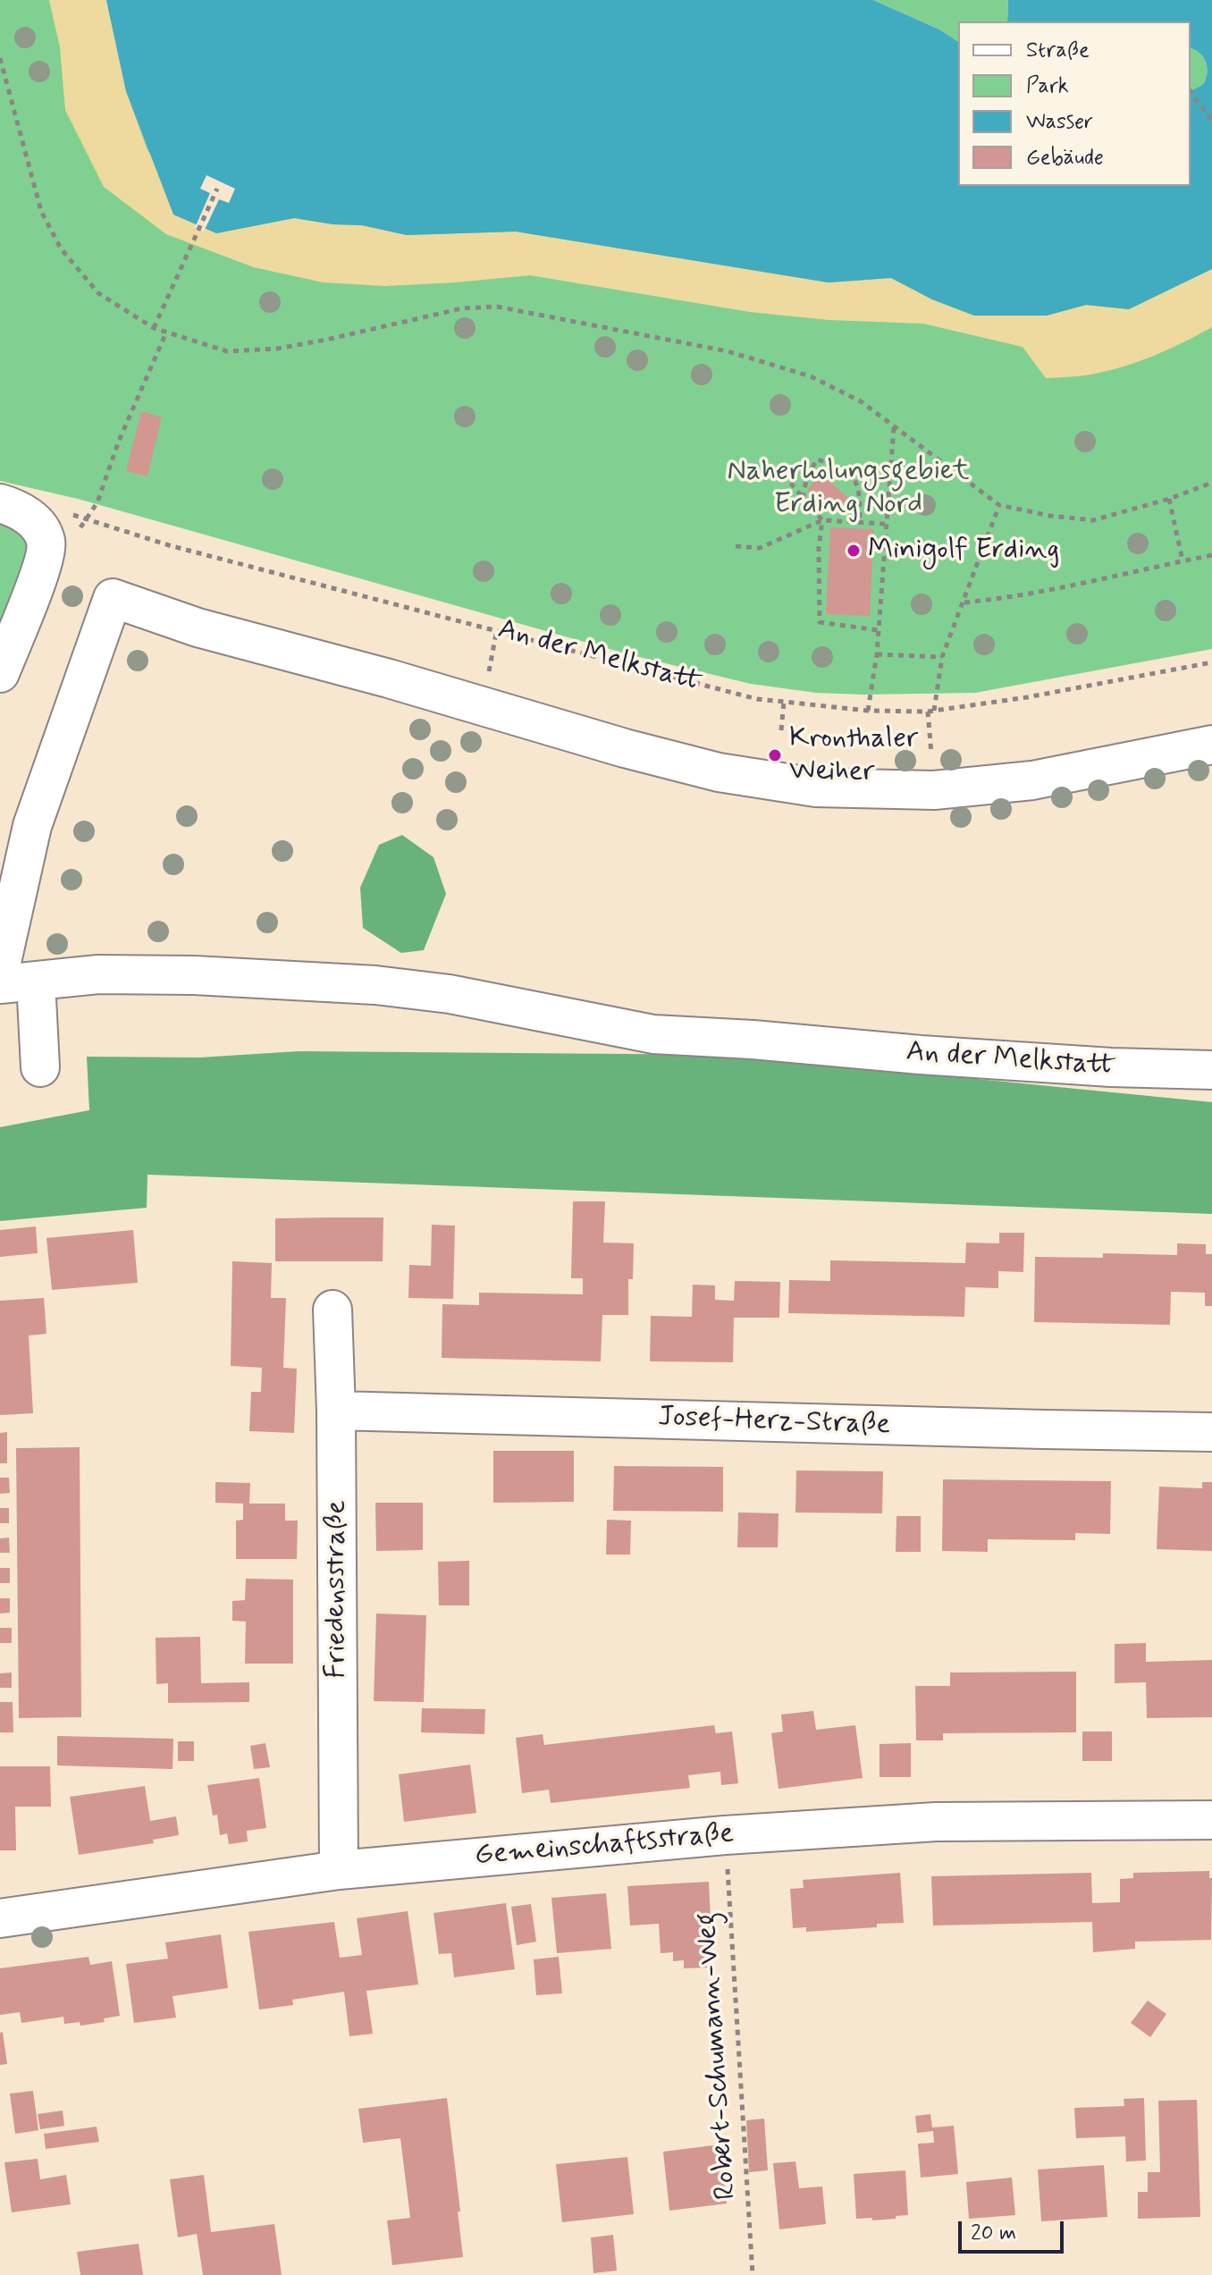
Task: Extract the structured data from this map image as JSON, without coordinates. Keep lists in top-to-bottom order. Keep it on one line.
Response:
{"streets":{"street":["An der Melkstatt","Josef-Herz-Straße","Friedensstraße","Gemeinschaftsstraße"],"path":["Robert-Schumann-Weg"]},"crossings":[["Josef-Herz-Straße","Friedensstraße"],["Friedensstraße","Gemeinschaftsstraße"],["Gemeinschaftsstraße","Robert-Schumann-Weg"]],"parks":["Naherholungsgebiet Erding Nord"],"places":["Minigolf Erding","Kronthaler Weiher"],"legend":["Straße","Park","Wasser","Gebäude"],"scale_bar":"20 m"}
